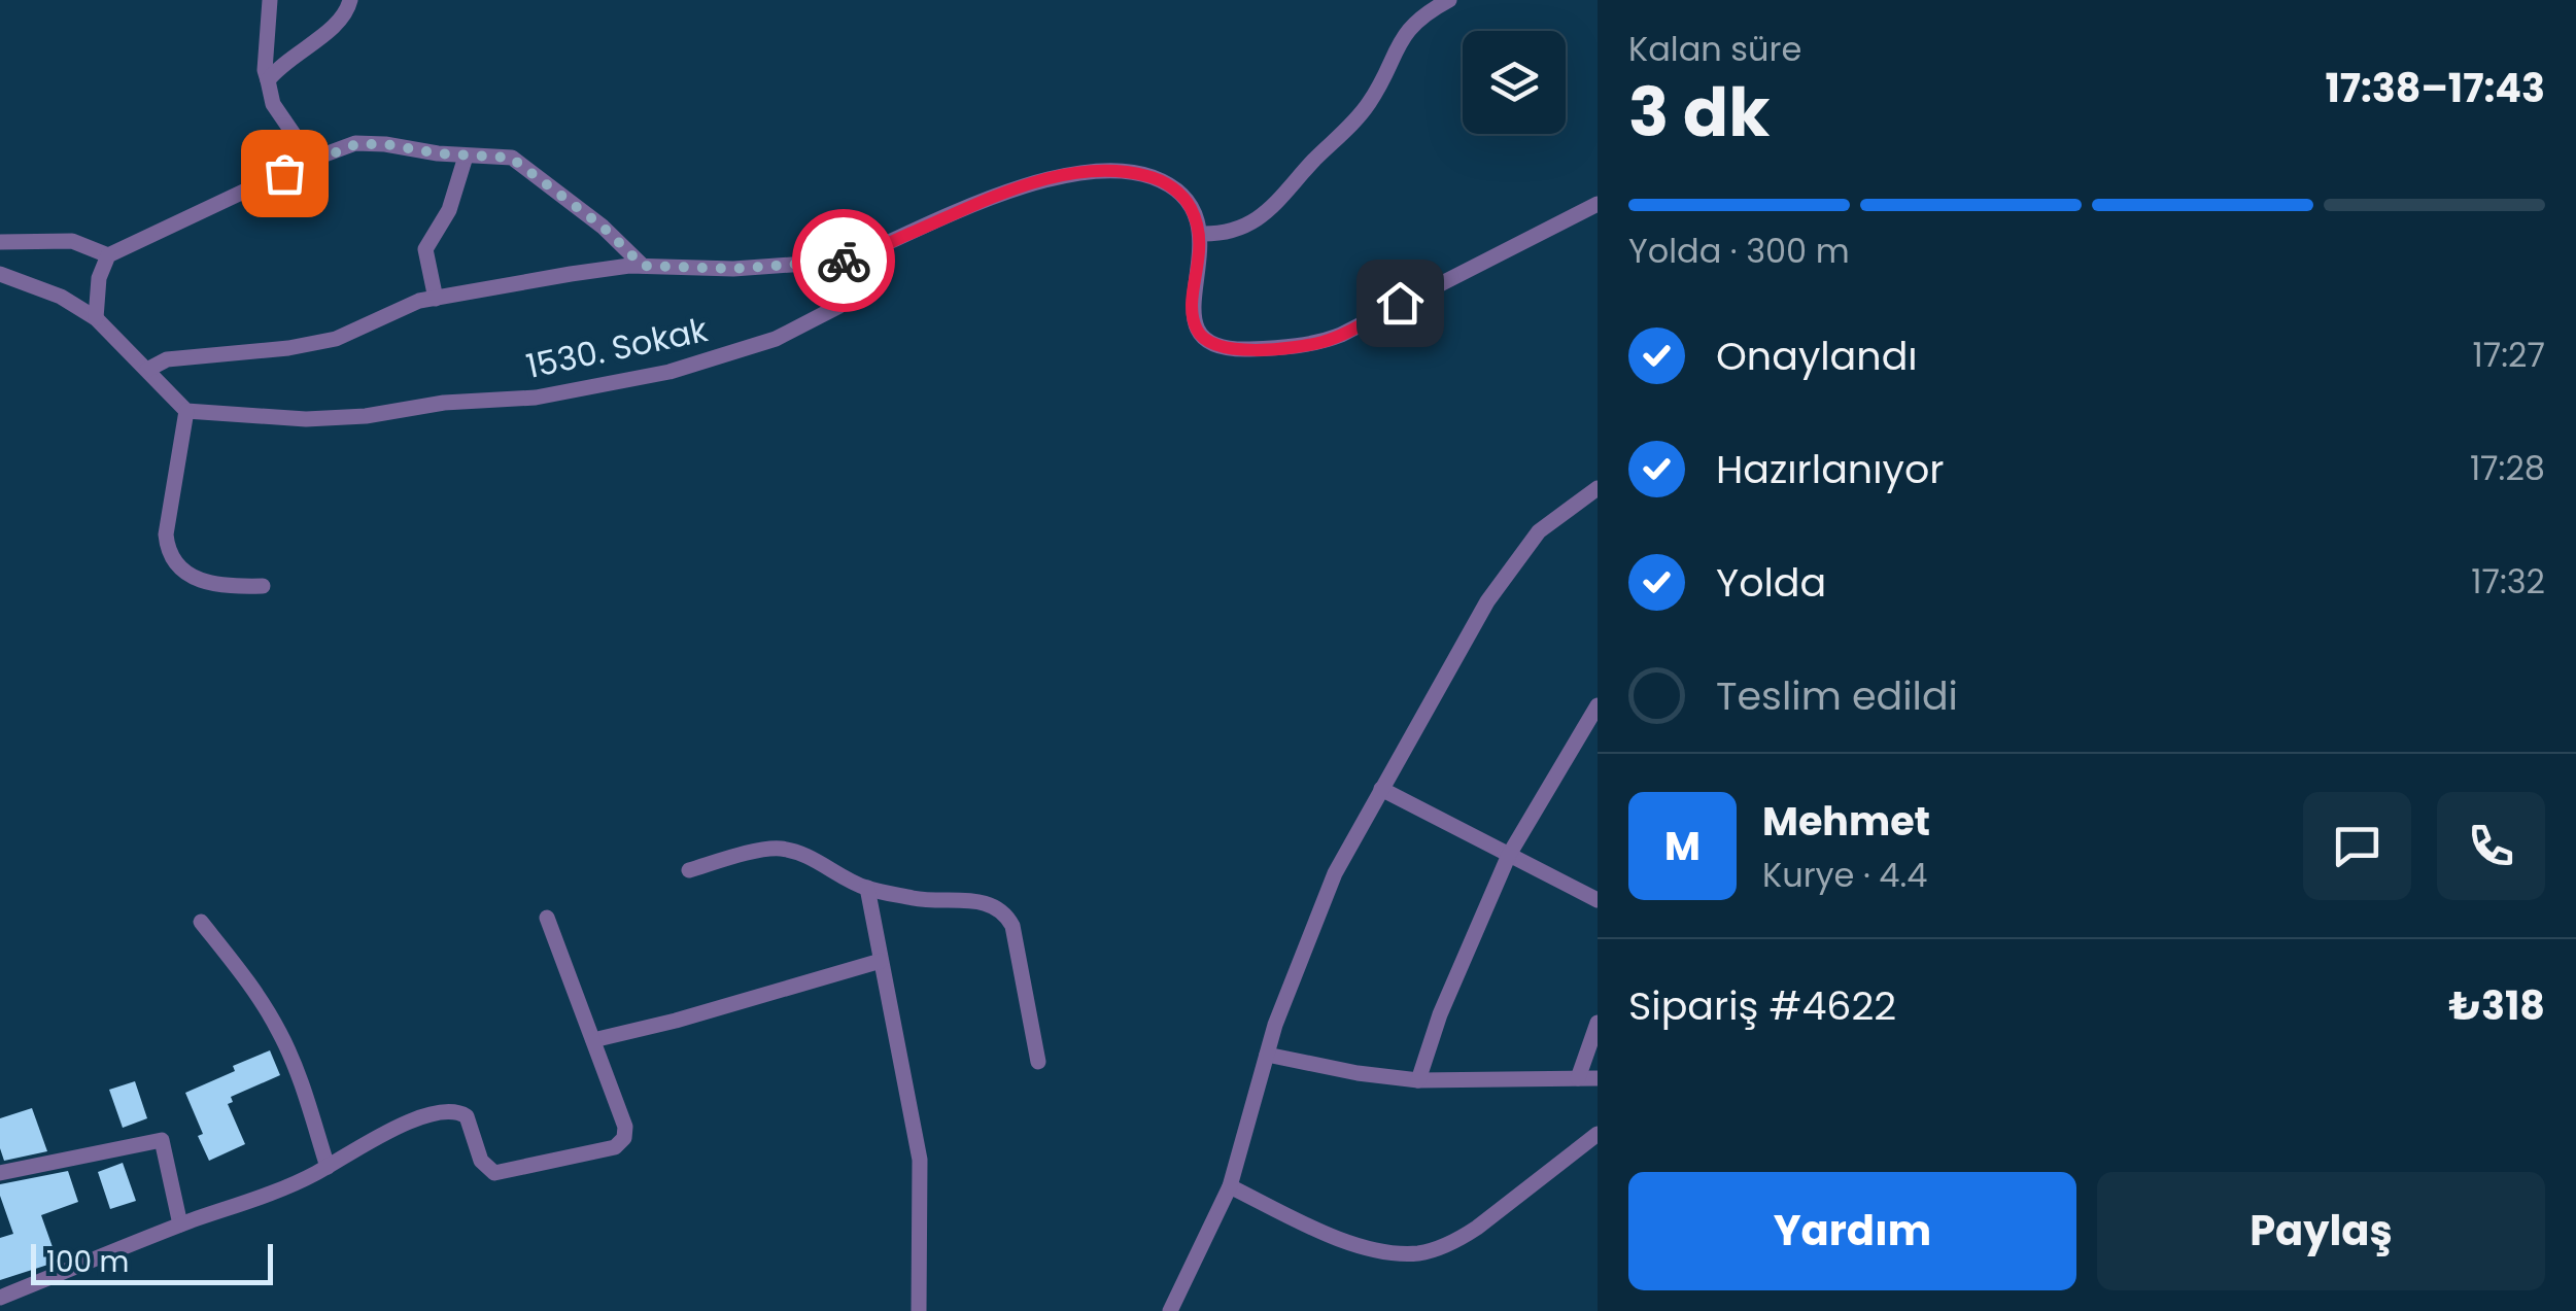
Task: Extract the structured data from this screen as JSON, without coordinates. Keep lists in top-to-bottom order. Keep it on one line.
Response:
{"streets":{"street":["1530. Sokak"]},"scale_bar":"100 m","page":{"heading":["3 dk","Kalan süre","17:38–17:43"],"panel":["Mehmet","Kurye · 4.4","Sipariş #4622","₺318"],"bar":"Yolda · 300 m","list":[["Onaylandı","17:27"],["Hazırlanıyor","17:28"],["Yolda","17:32"],"Teslim edildi"],"round":"M","buttons":["Yardım","Paylaş"],"scale":"100 m"}}
